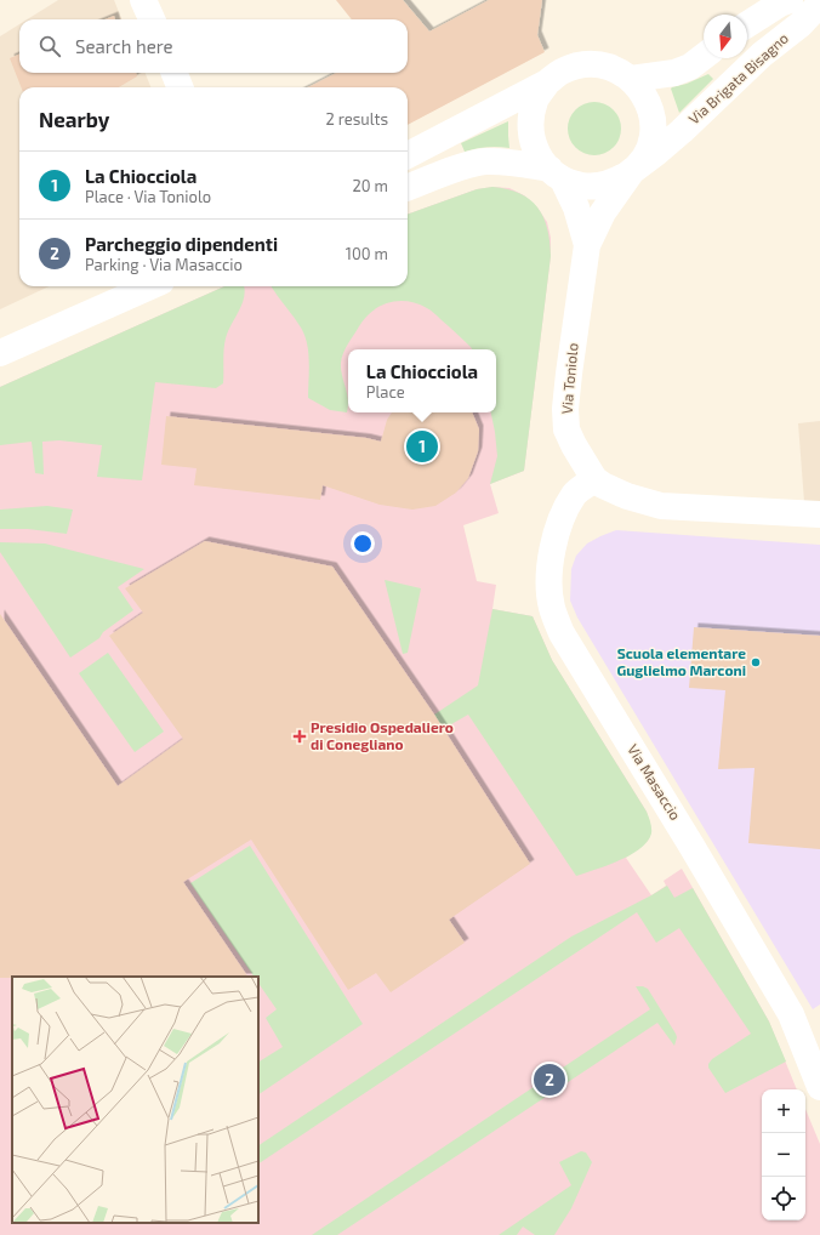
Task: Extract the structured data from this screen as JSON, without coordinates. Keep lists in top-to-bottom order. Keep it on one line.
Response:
{"streets":{"street":["Via Brigata Bisagno","Via Toniolo","Via Masaccio"]},"crossings":[["Via Brigata Bisagno","Via Toniolo"],["Via Toniolo","Via Masaccio"]],"places":{"other":["Scuola elementare Guglielmo Marconi"],"health":["Presidio Ospedaliero di Conegliano"]},"north":"bottom","page":{"search":"Search here","heading":["Nearby","2 results"],"list":[{"mark":"1","name":"La Chiocciola","note":"Place · Via Toniolo","value":"20 m"},{"mark":"2","name":"Parcheggio dipendenti","note":"Parking · Via Masaccio","value":"100 m"}],"popup":["La Chiocciola","Place"],"pins":["1","2"],"map_buttons":["+","−"]}}
